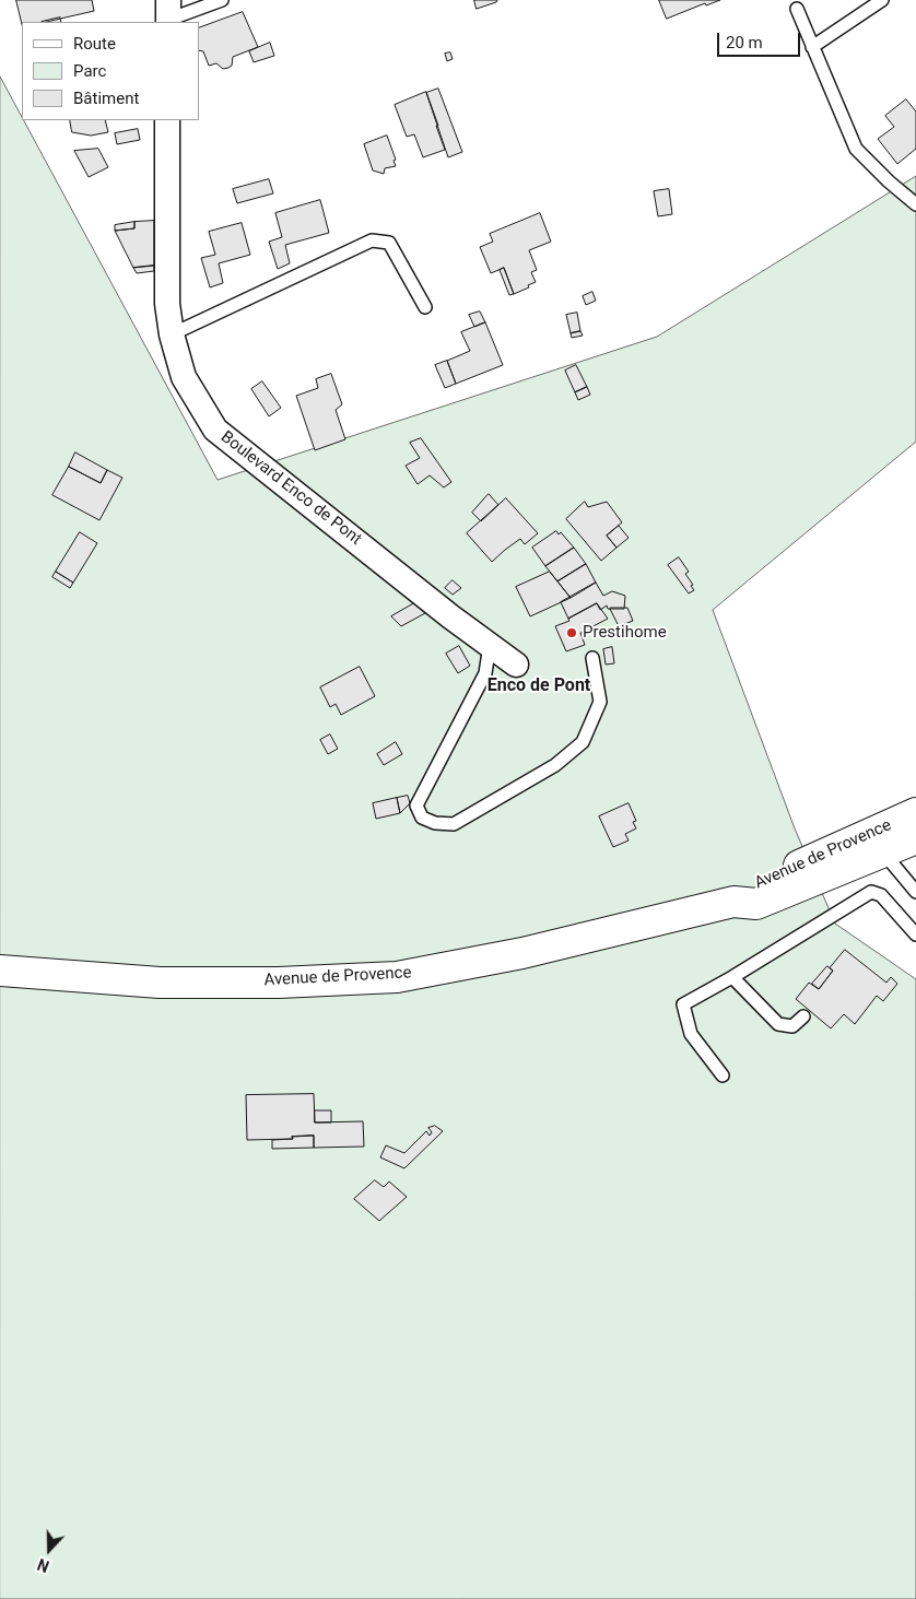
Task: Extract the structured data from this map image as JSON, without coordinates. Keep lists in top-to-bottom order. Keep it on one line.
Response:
{"streets":{"main road":["Avenue de Provence"],"street":["Boulevard Enco de Pont"]},"districts":["Enco de Pont"],"places":["Prestihome"],"legend":["Route","Parc","Bâtiment"],"scale_bar":"20 m","north":"bottom"}
